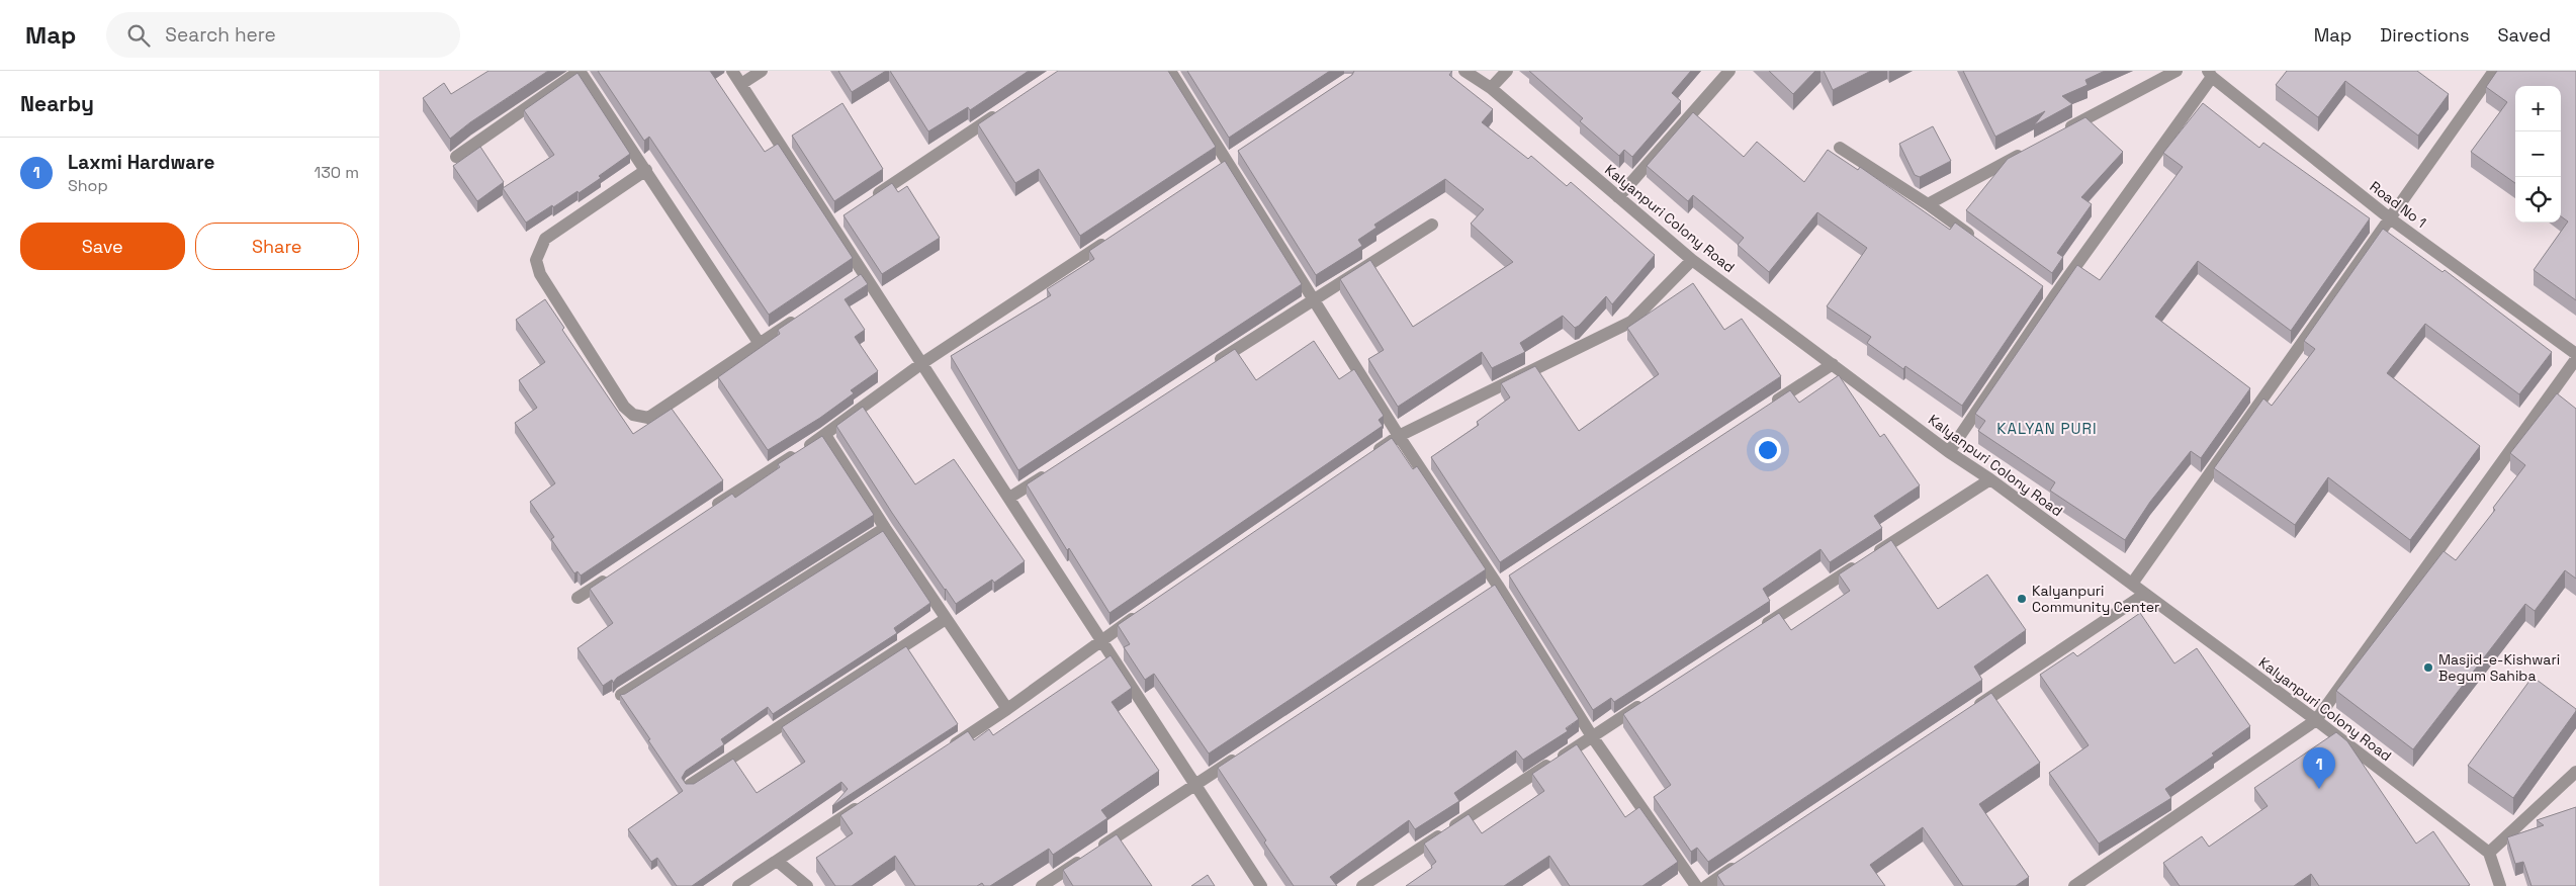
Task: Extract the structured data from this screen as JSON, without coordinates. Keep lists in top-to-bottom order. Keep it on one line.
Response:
{"streets":{"street":["Road No 1","Kalyanpuri Colony Road"]},"districts":["KALYAN PURI"],"places":["Kalyanpuri Community Center","Masjid-e-Kishwari Begum Sahiba"],"page":{"header":"Map","search":"Search here","nav":["Map","Directions","Saved"],"heading":"Nearby","map_buttons":["+","−"],"list":[{"mark":"1","name":"Laxmi Hardware","note":"Shop","value":"130 m"}],"buttons":["Save","Share"],"pins":"1"}}
